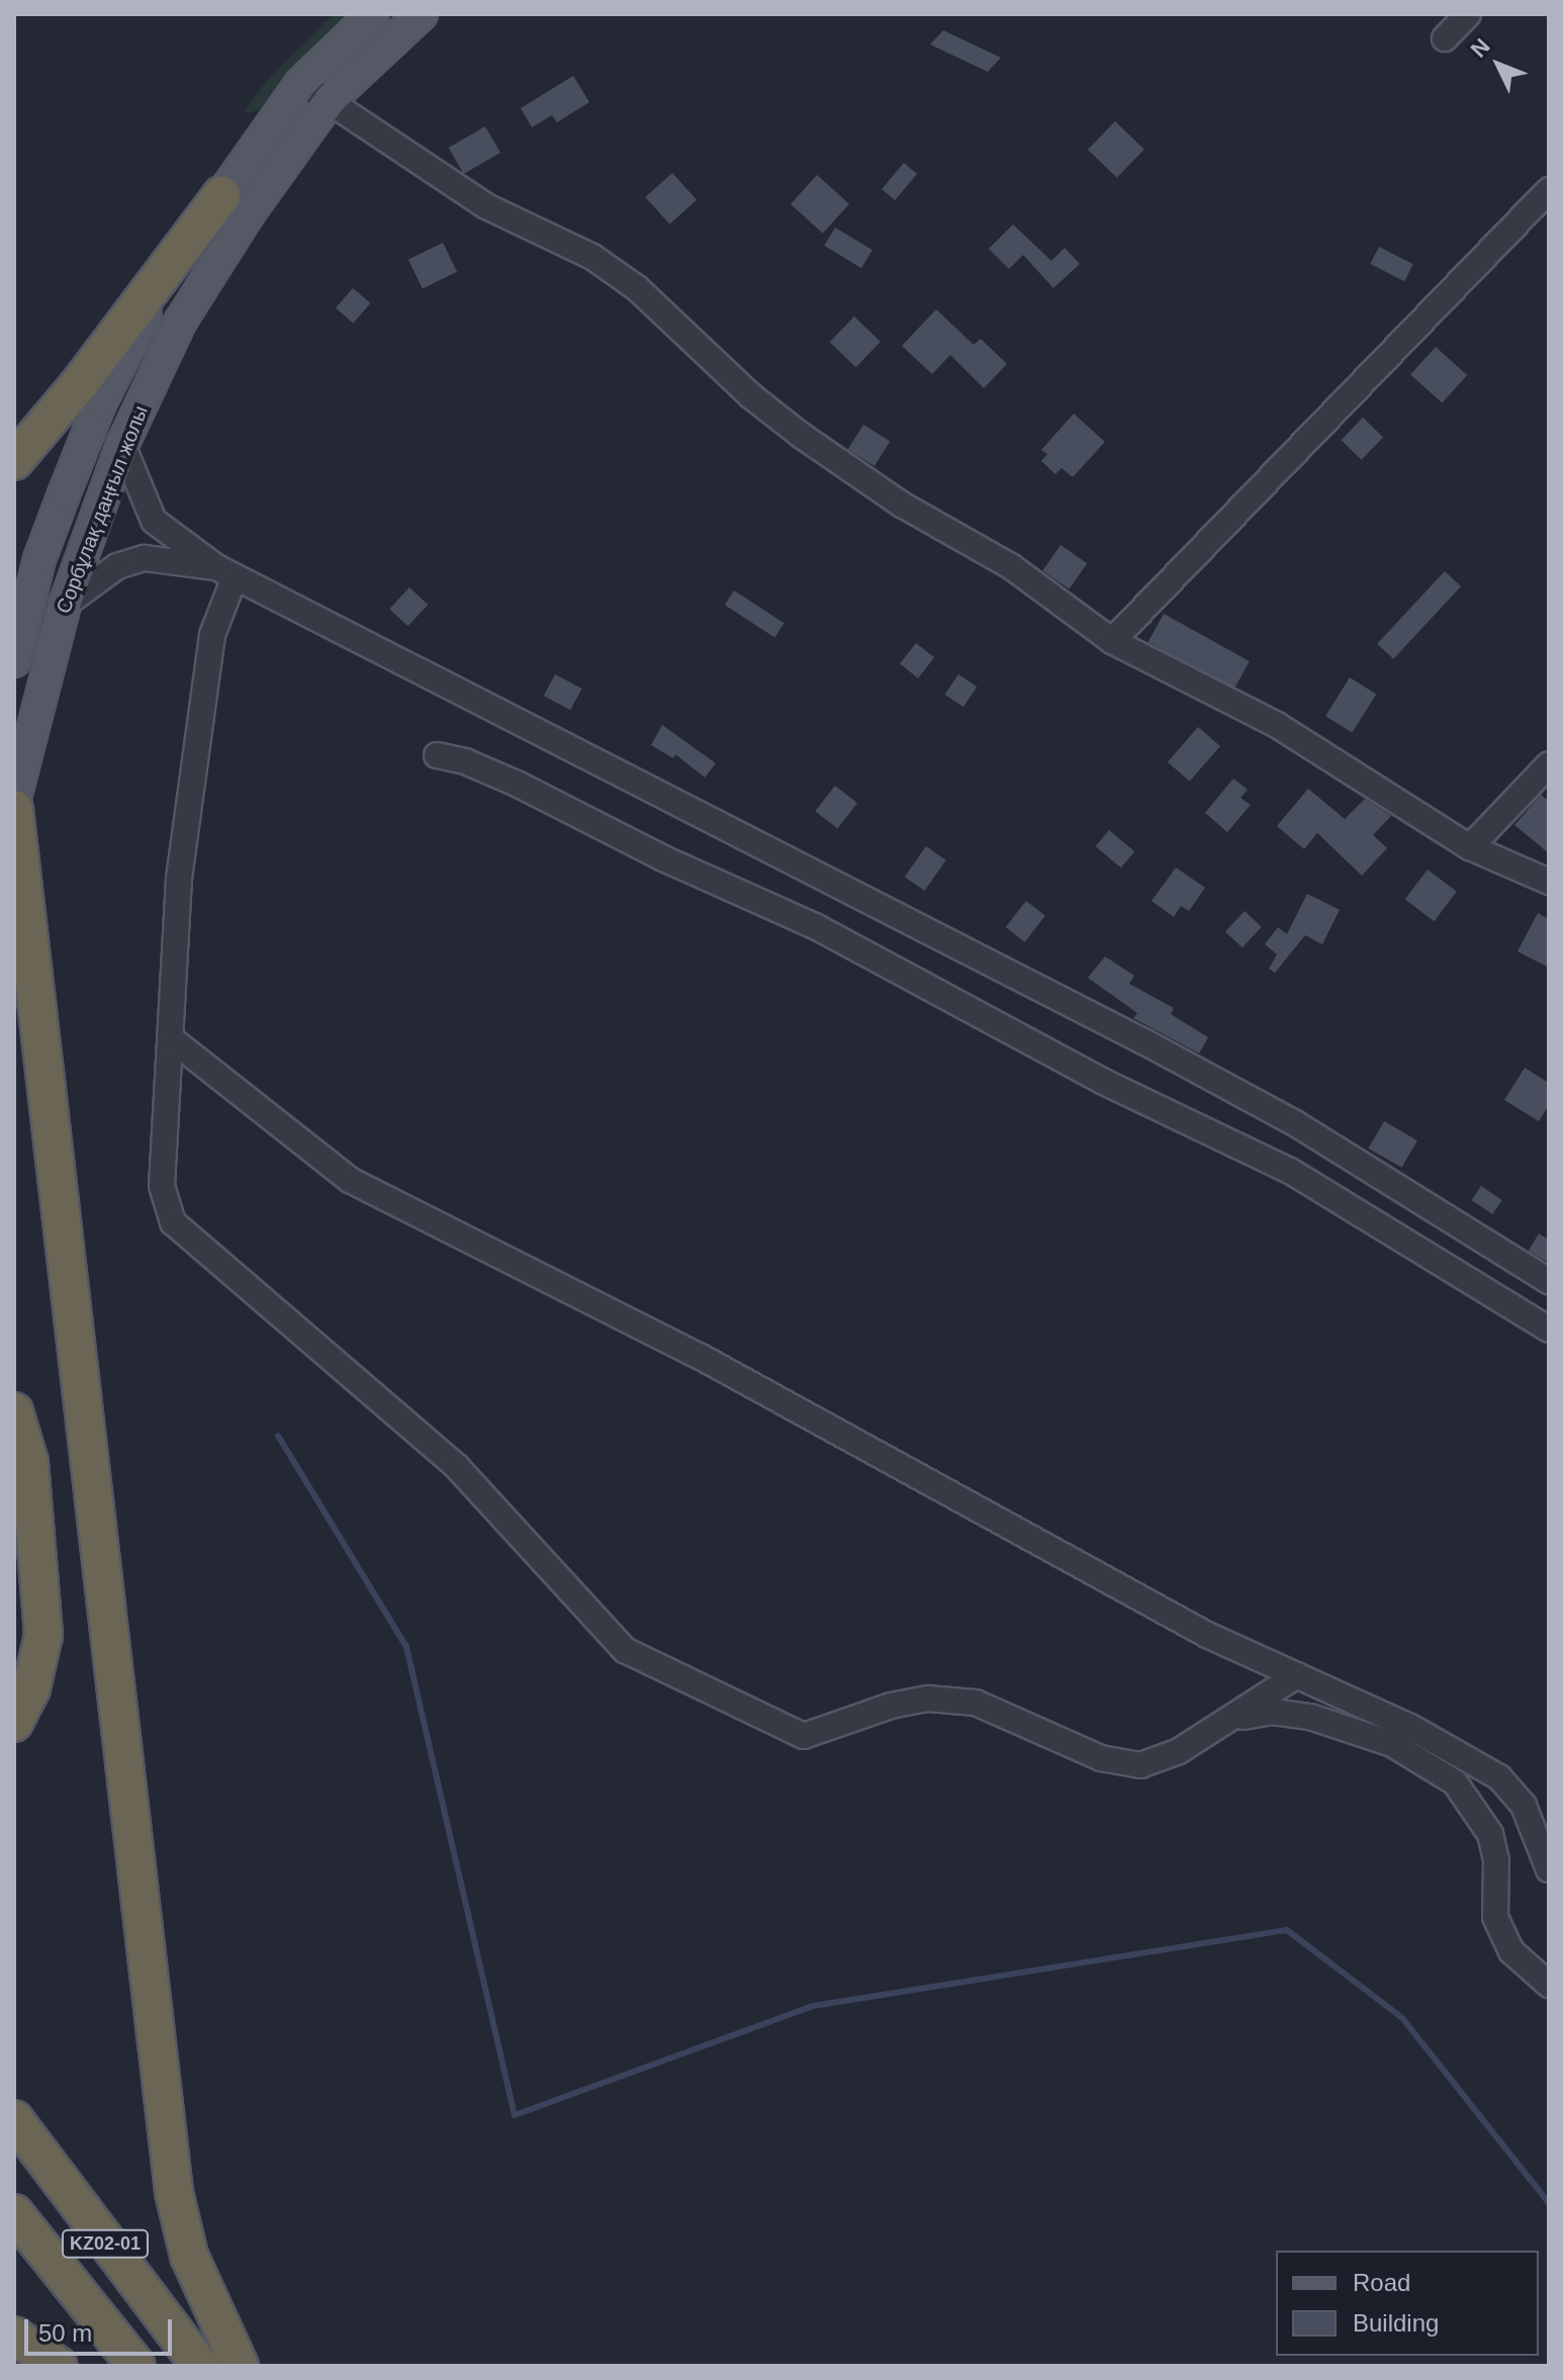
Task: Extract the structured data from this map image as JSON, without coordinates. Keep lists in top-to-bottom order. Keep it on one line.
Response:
{"streets":{"highway":["KZ02-01"],"main road":["Сорбұлақ даңғыл жолы"]},"legend":["Road","Building"],"scale_bar":"50 m","north":"top left"}
